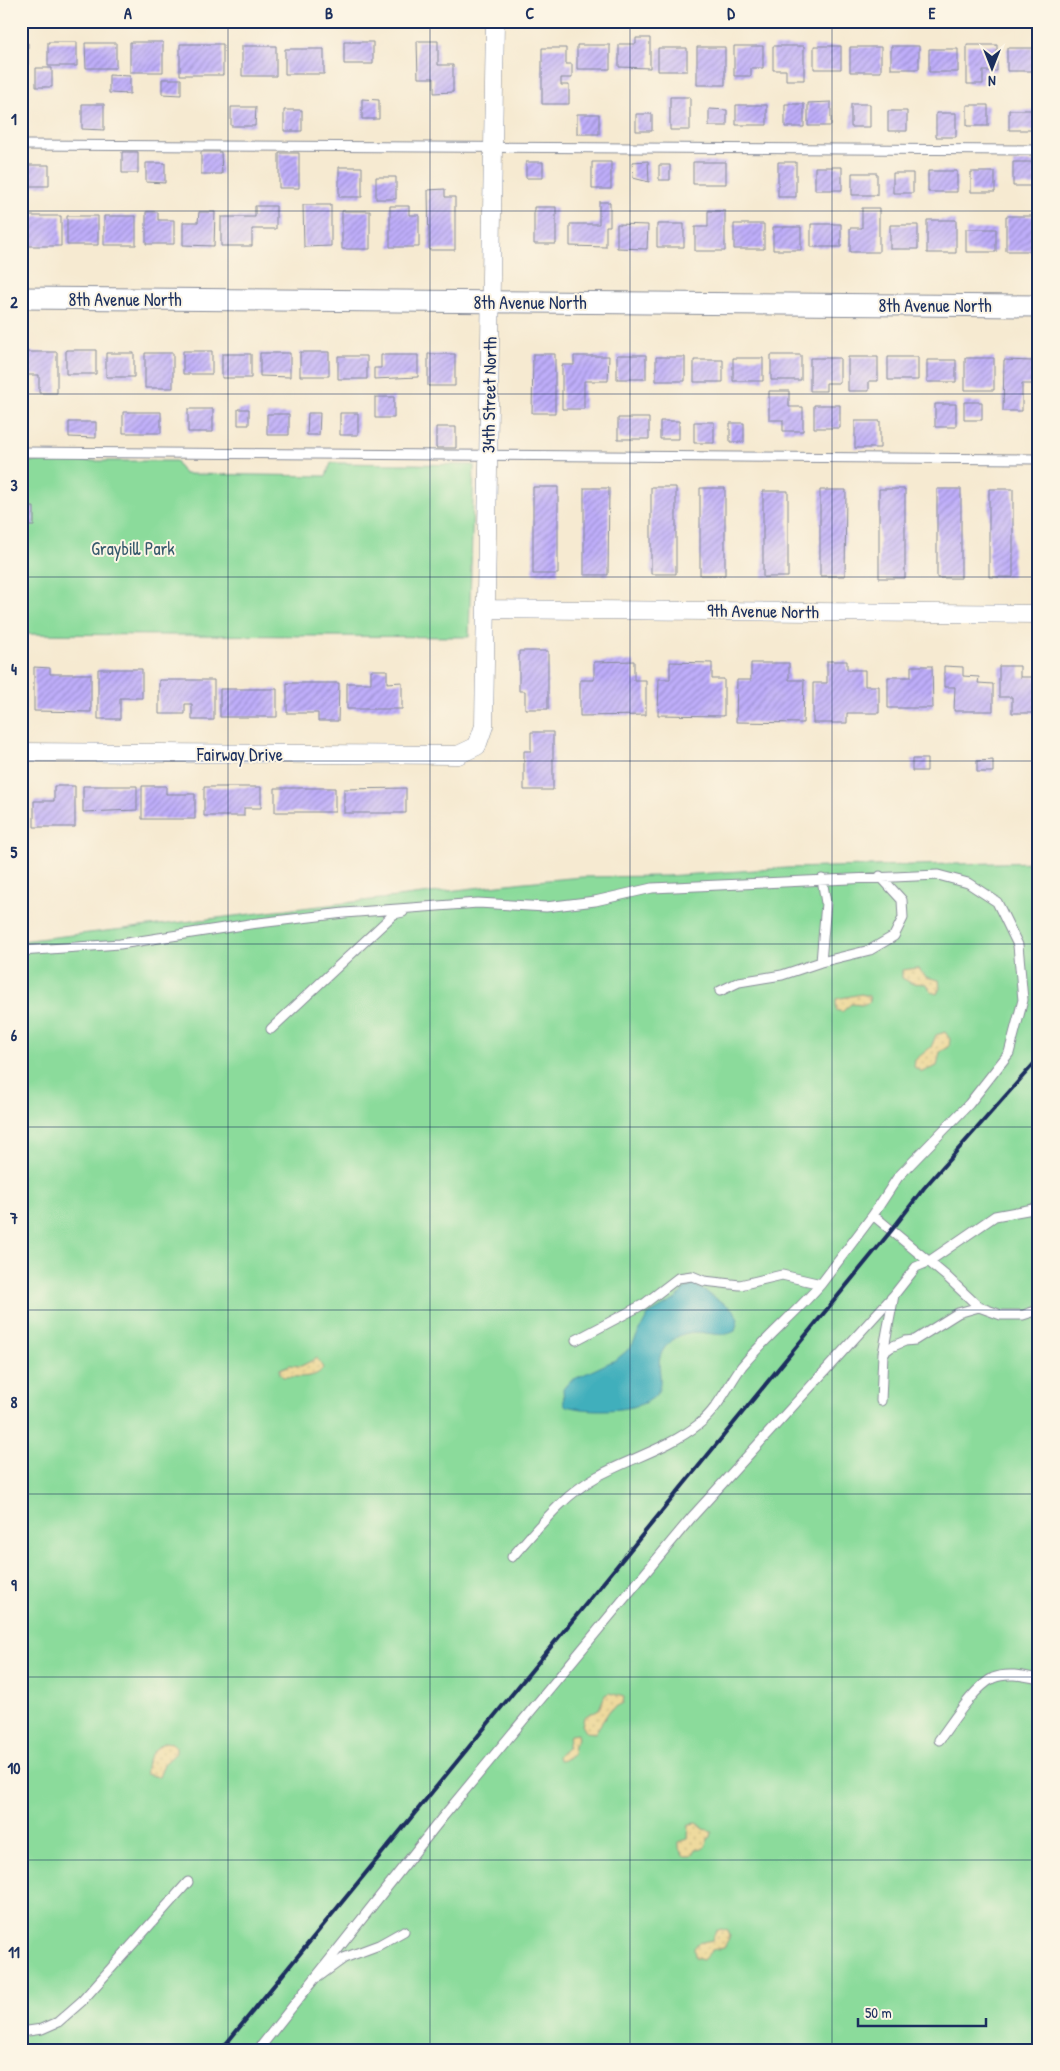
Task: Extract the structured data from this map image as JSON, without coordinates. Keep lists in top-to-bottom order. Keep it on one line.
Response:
{"streets":{"street":["8th Avenue North","34th Street North","9th Avenue North","Fairway Drive"]},"crossings":[["8th Avenue North","34th Street North"],["34th Street North","9th Avenue North"],["34th Street North","Fairway Drive"]],"parks":["Graybill Park"],"scale_bar":"50 m","north":"bottom","grid":{"columns":["A","B","C","D","E"],"rows":["1","2","3","4","5","6","7","8","9","10","11"]}}
